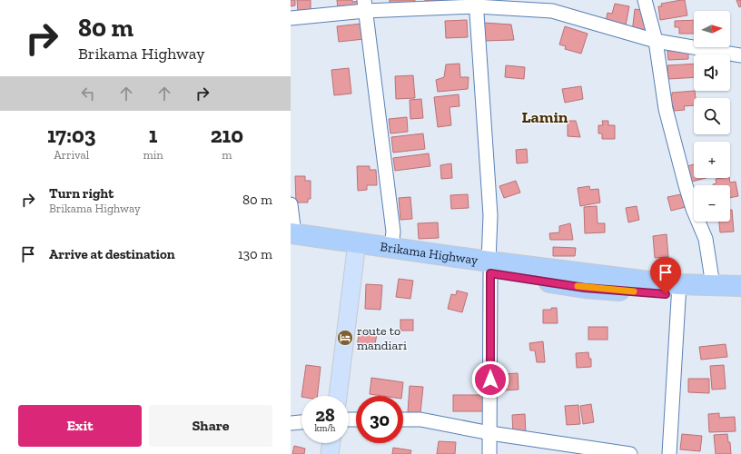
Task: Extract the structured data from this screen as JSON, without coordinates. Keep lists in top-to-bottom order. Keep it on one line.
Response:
{"streets":{"highway":["Brikama Highway"]},"districts":["Lamin"],"places":{"hotel":["route to mandiari"]},"north":"right","page":{"turn":["80 m","Brikama Highway"],"map_buttons":["+","−"],"eta":["17:03","Arrival","1","min","210","m"],"list":[{"name":"Turn right","note":"Brikama Highway","value":"80 m"},{"name":"Arrive at destination","value":"130 m"}],"speed":"28 km/h","limit":"30","buttons":["Exit","Share"]}}
